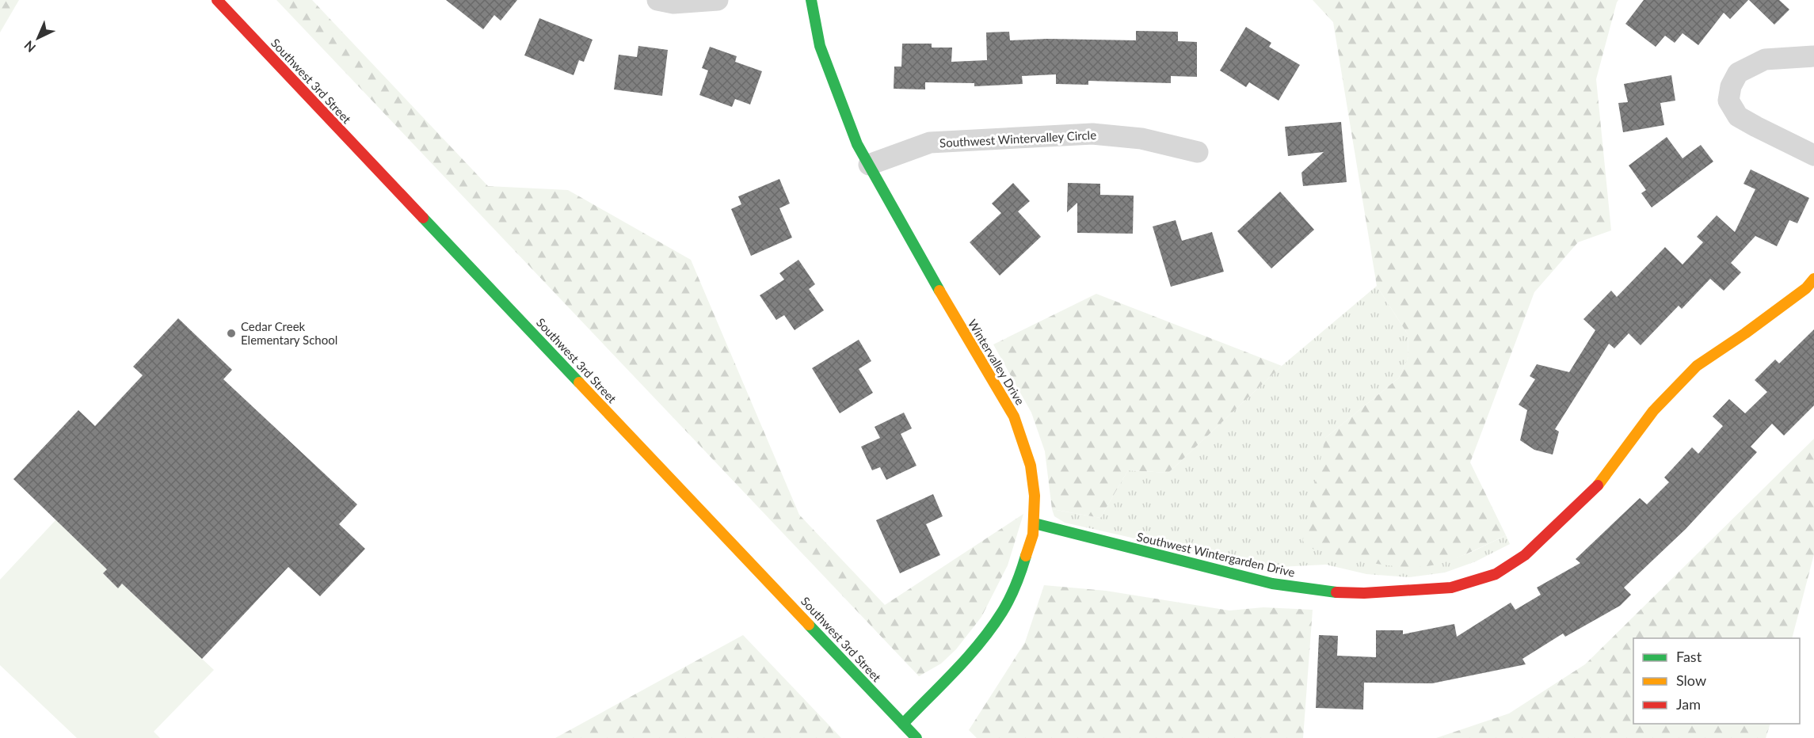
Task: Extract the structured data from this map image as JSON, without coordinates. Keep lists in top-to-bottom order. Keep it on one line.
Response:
{"streets":{"street":["Southwest 3rd Street","Southwest Wintervalley Circle","Wintervalley Drive","Southwest Wintergarden Drive"]},"crossings":[["Southwest 3rd Street","Wintervalley Drive"],["Southwest Wintervalley Circle","Wintervalley Drive"],["Wintervalley Drive","Southwest Wintergarden Drive"]],"places":["Cedar Creek Elementary School"],"legend":["Fast","Slow","Jam"],"north":"bottom left"}
